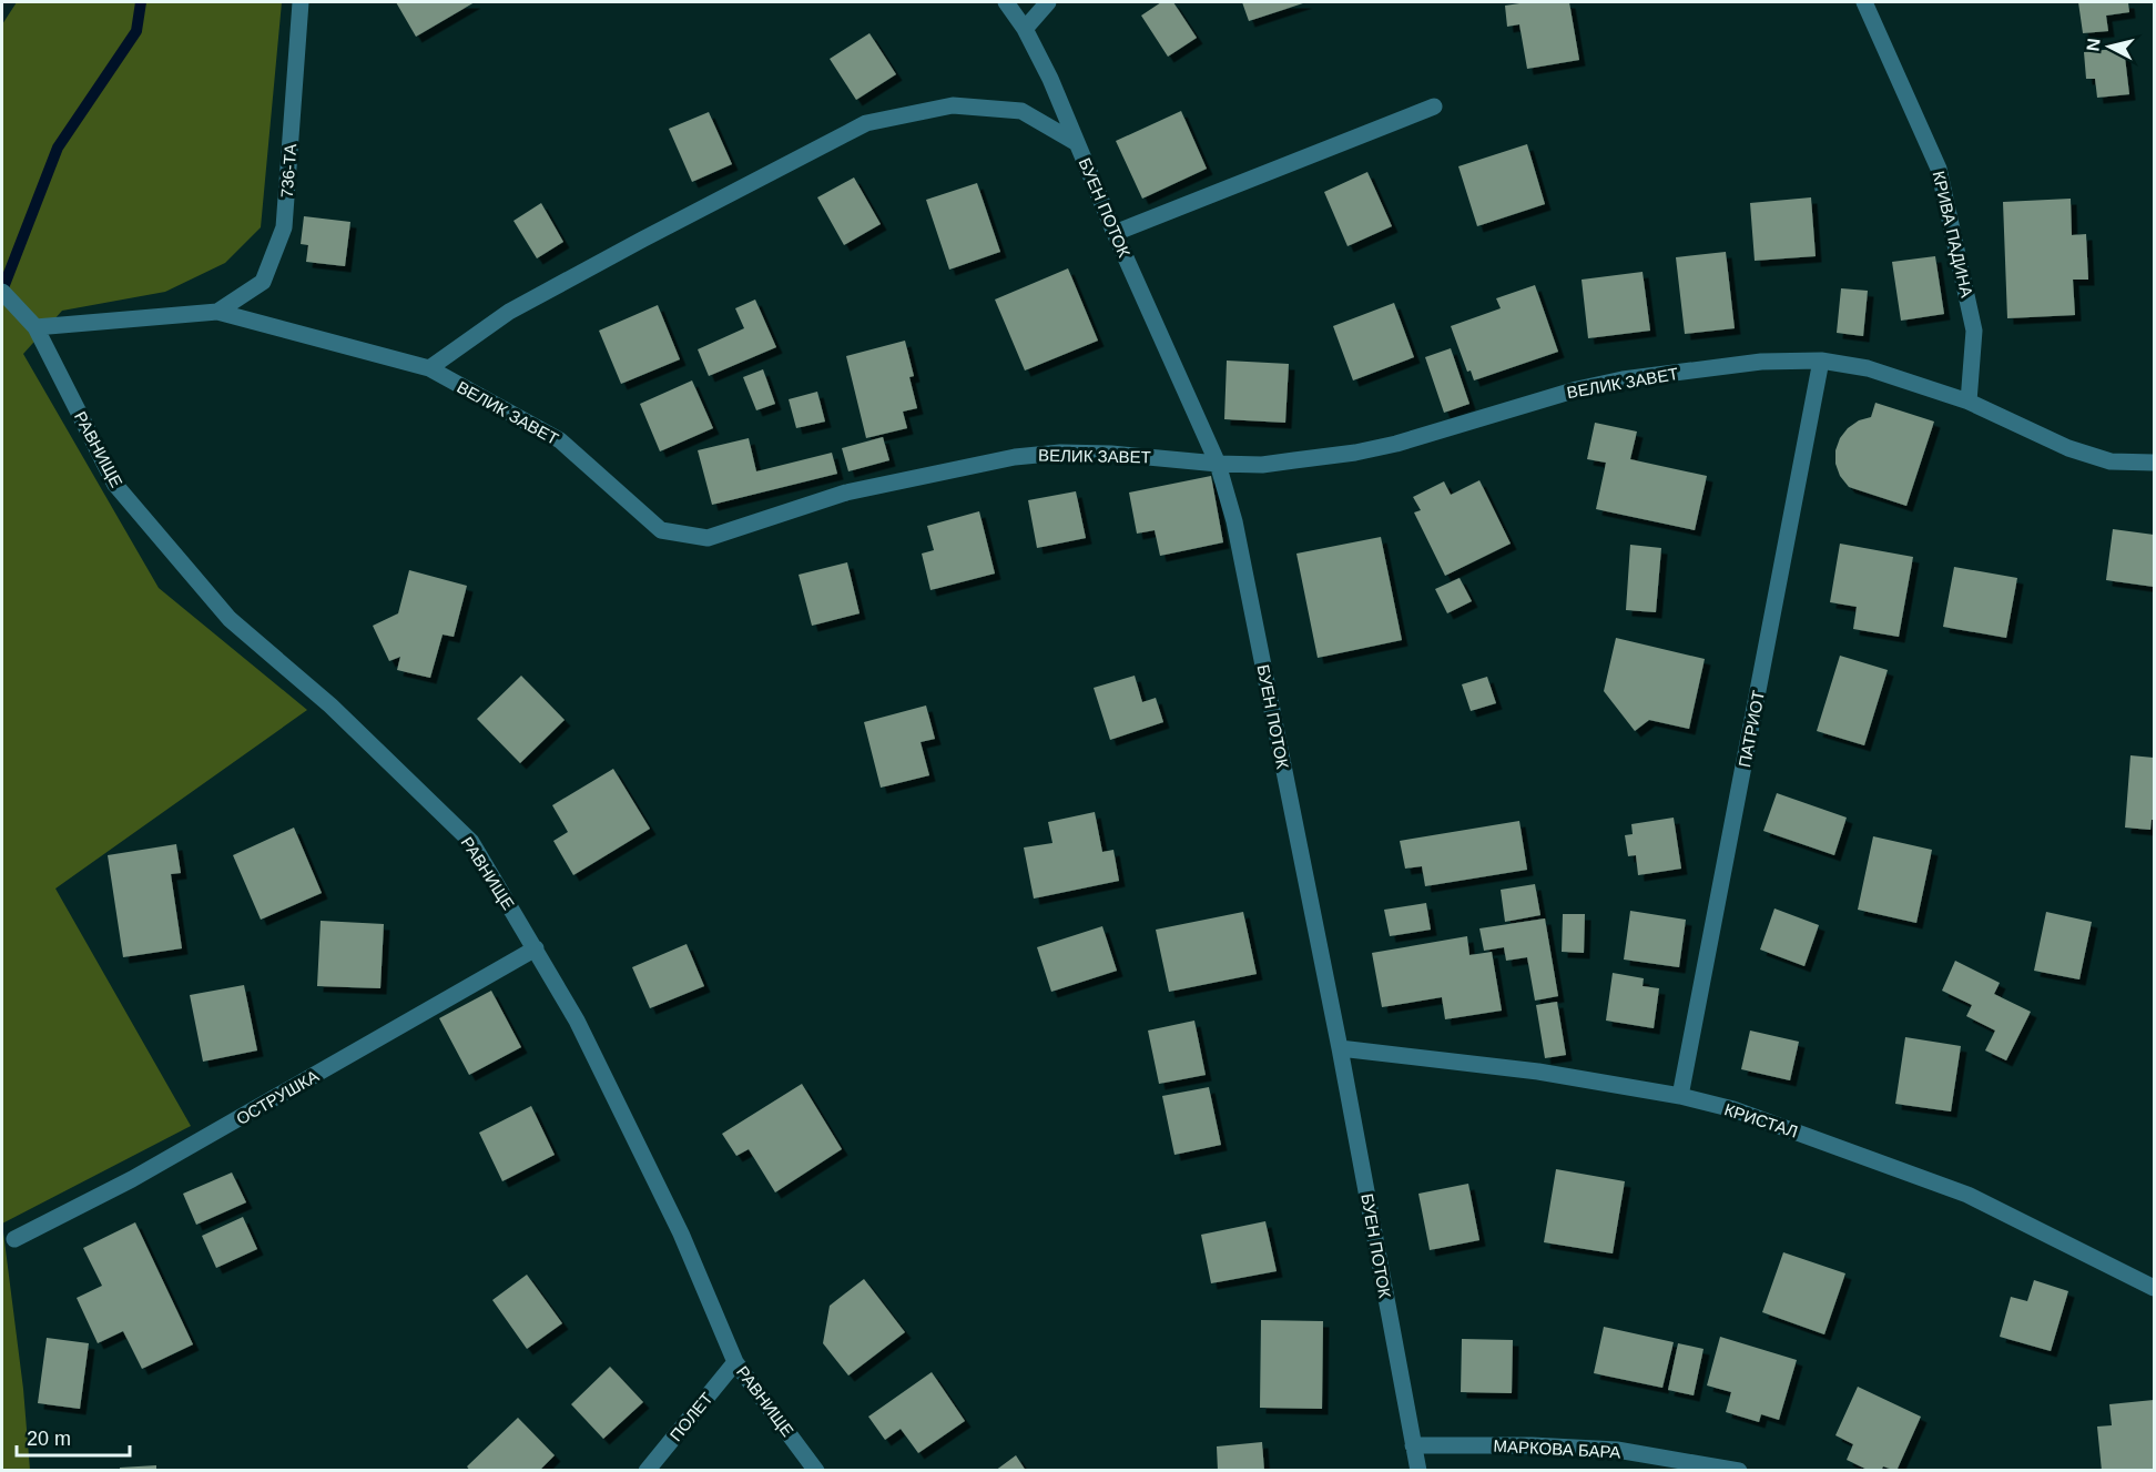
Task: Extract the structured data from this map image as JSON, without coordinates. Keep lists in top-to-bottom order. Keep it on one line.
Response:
{"streets":{"street":["736-ТА","БУЕН ПОТОК","КРИВА ПАДИНА","ВЕЛИК ЗАВЕТ","РАВНИЩЕ","ПАТРИОТ","ОСТРУШКА","КРИСТАЛ","ПОЛЕТ","МАРКОВА БАРА"]},"crossings":[["736-ТА","ВЕЛИК ЗАВЕТ"],["БУЕН ПОТОК","ВЕЛИК ЗАВЕТ"],["БУЕН ПОТОК","КРИСТАЛ"],["БУЕН ПОТОК","МАРКОВА БАРА"],["КРИВА ПАДИНА","ВЕЛИК ЗАВЕТ"],["ВЕЛИК ЗАВЕТ","РАВНИЩЕ"],["ВЕЛИК ЗАВЕТ","ПАТРИОТ"],["РАВНИЩЕ","ОСТРУШКА"],["РАВНИЩЕ","ПОЛЕТ"],["ПАТРИОТ","КРИСТАЛ"]],"scale_bar":"20 m","north":"left"}
